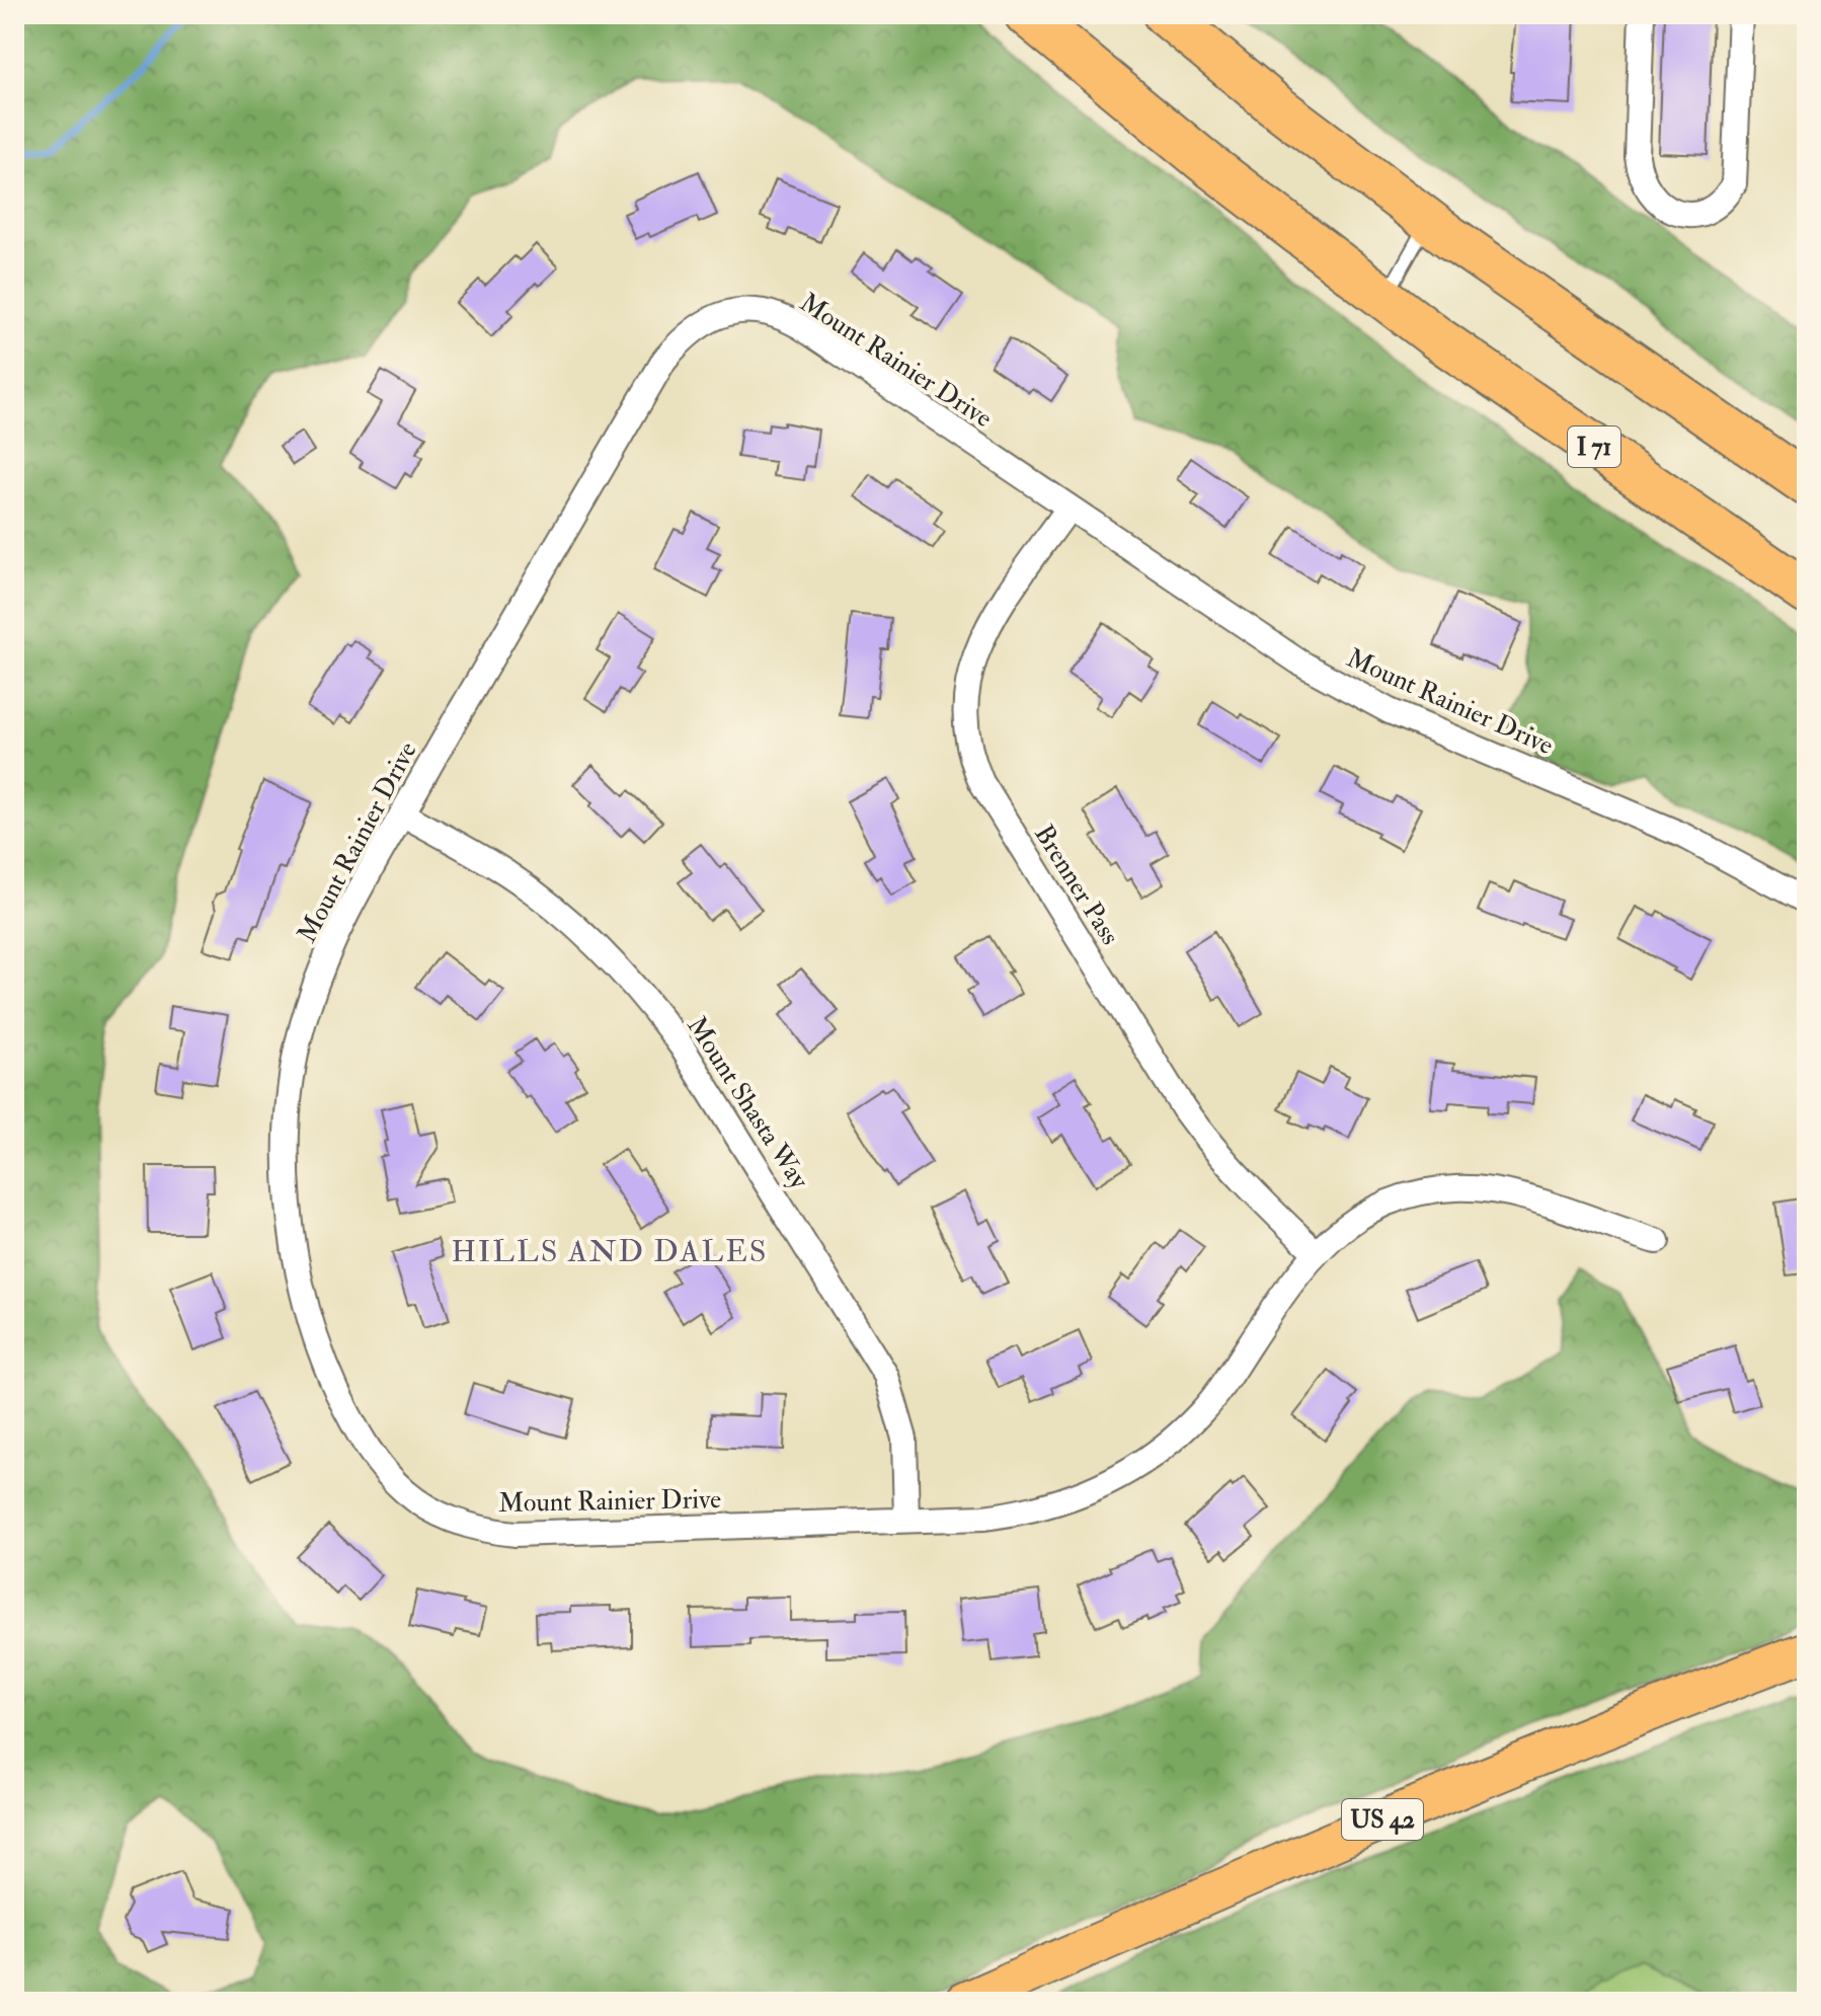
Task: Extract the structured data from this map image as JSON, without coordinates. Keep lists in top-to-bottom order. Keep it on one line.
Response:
{"streets":{"highway":["I 71"],"main road":["US 42"],"street":["Mount Rainier Drive","Brenner Pass","Mount Shasta Way"]},"crossings":[["Mount Rainier Drive","Brenner Pass"],["Mount Rainier Drive","Mount Shasta Way"]],"districts":["HILLS AND DALES"]}
